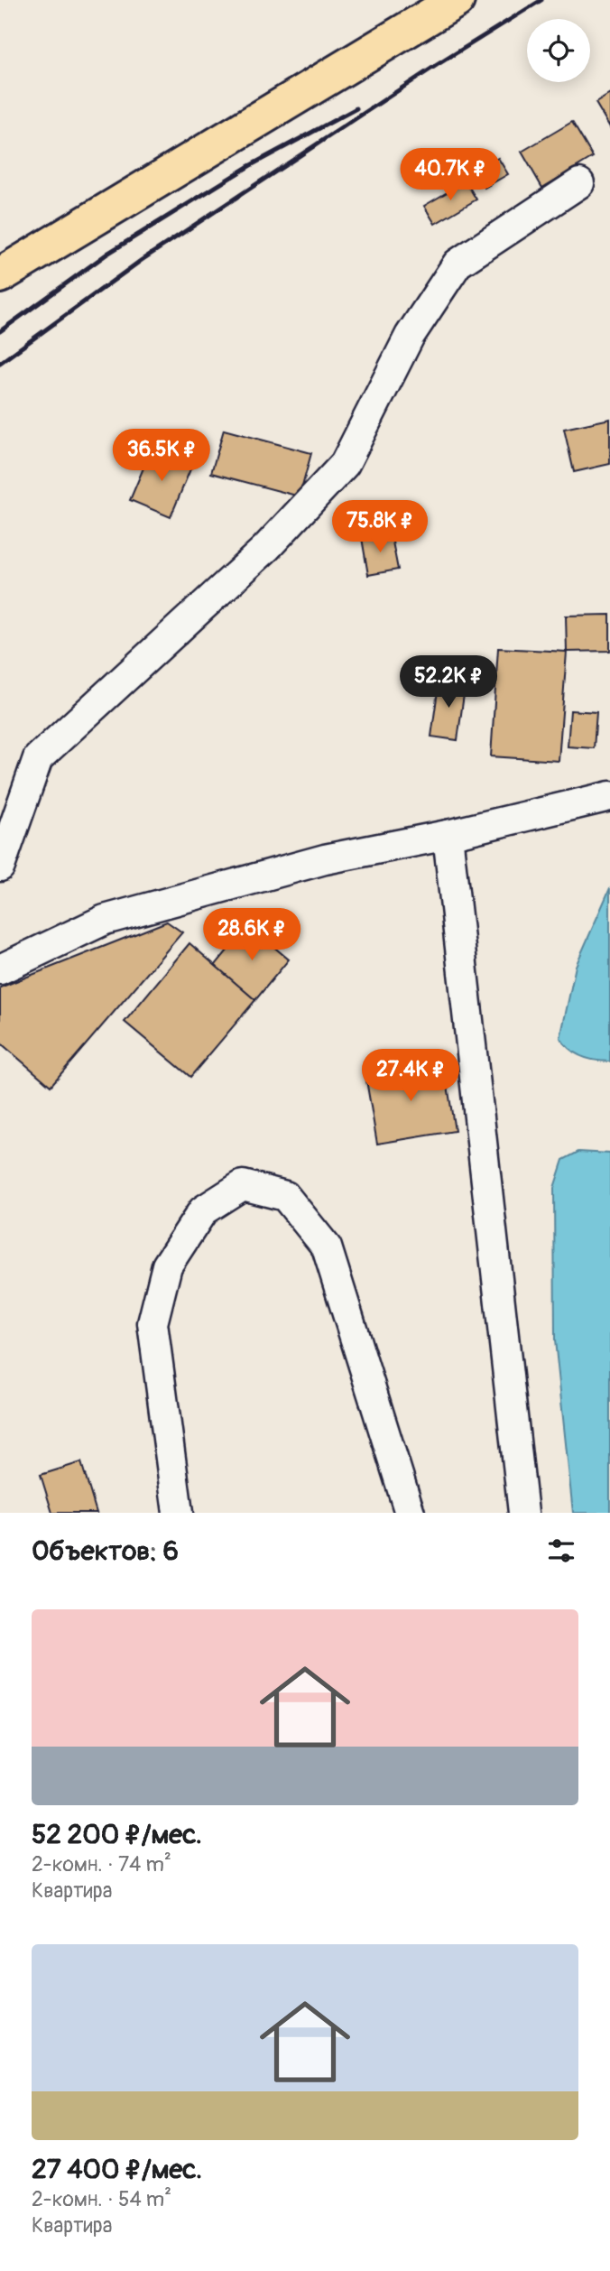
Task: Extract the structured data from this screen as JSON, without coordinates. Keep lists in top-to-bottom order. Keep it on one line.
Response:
{"page":{"price":["40.7K ₽","36.5K ₽","75.8K ₽","52.2K ₽","28.6K ₽","27.4K ₽"],"heading":"Объектов: 6","list":[{"name":"52 200 ₽/мес.","note":"2-комн. · 74 m² · Квартира"},{"name":"27 400 ₽/мес.","note":"2-комн. · 54 m² · Квартира"}]}}
